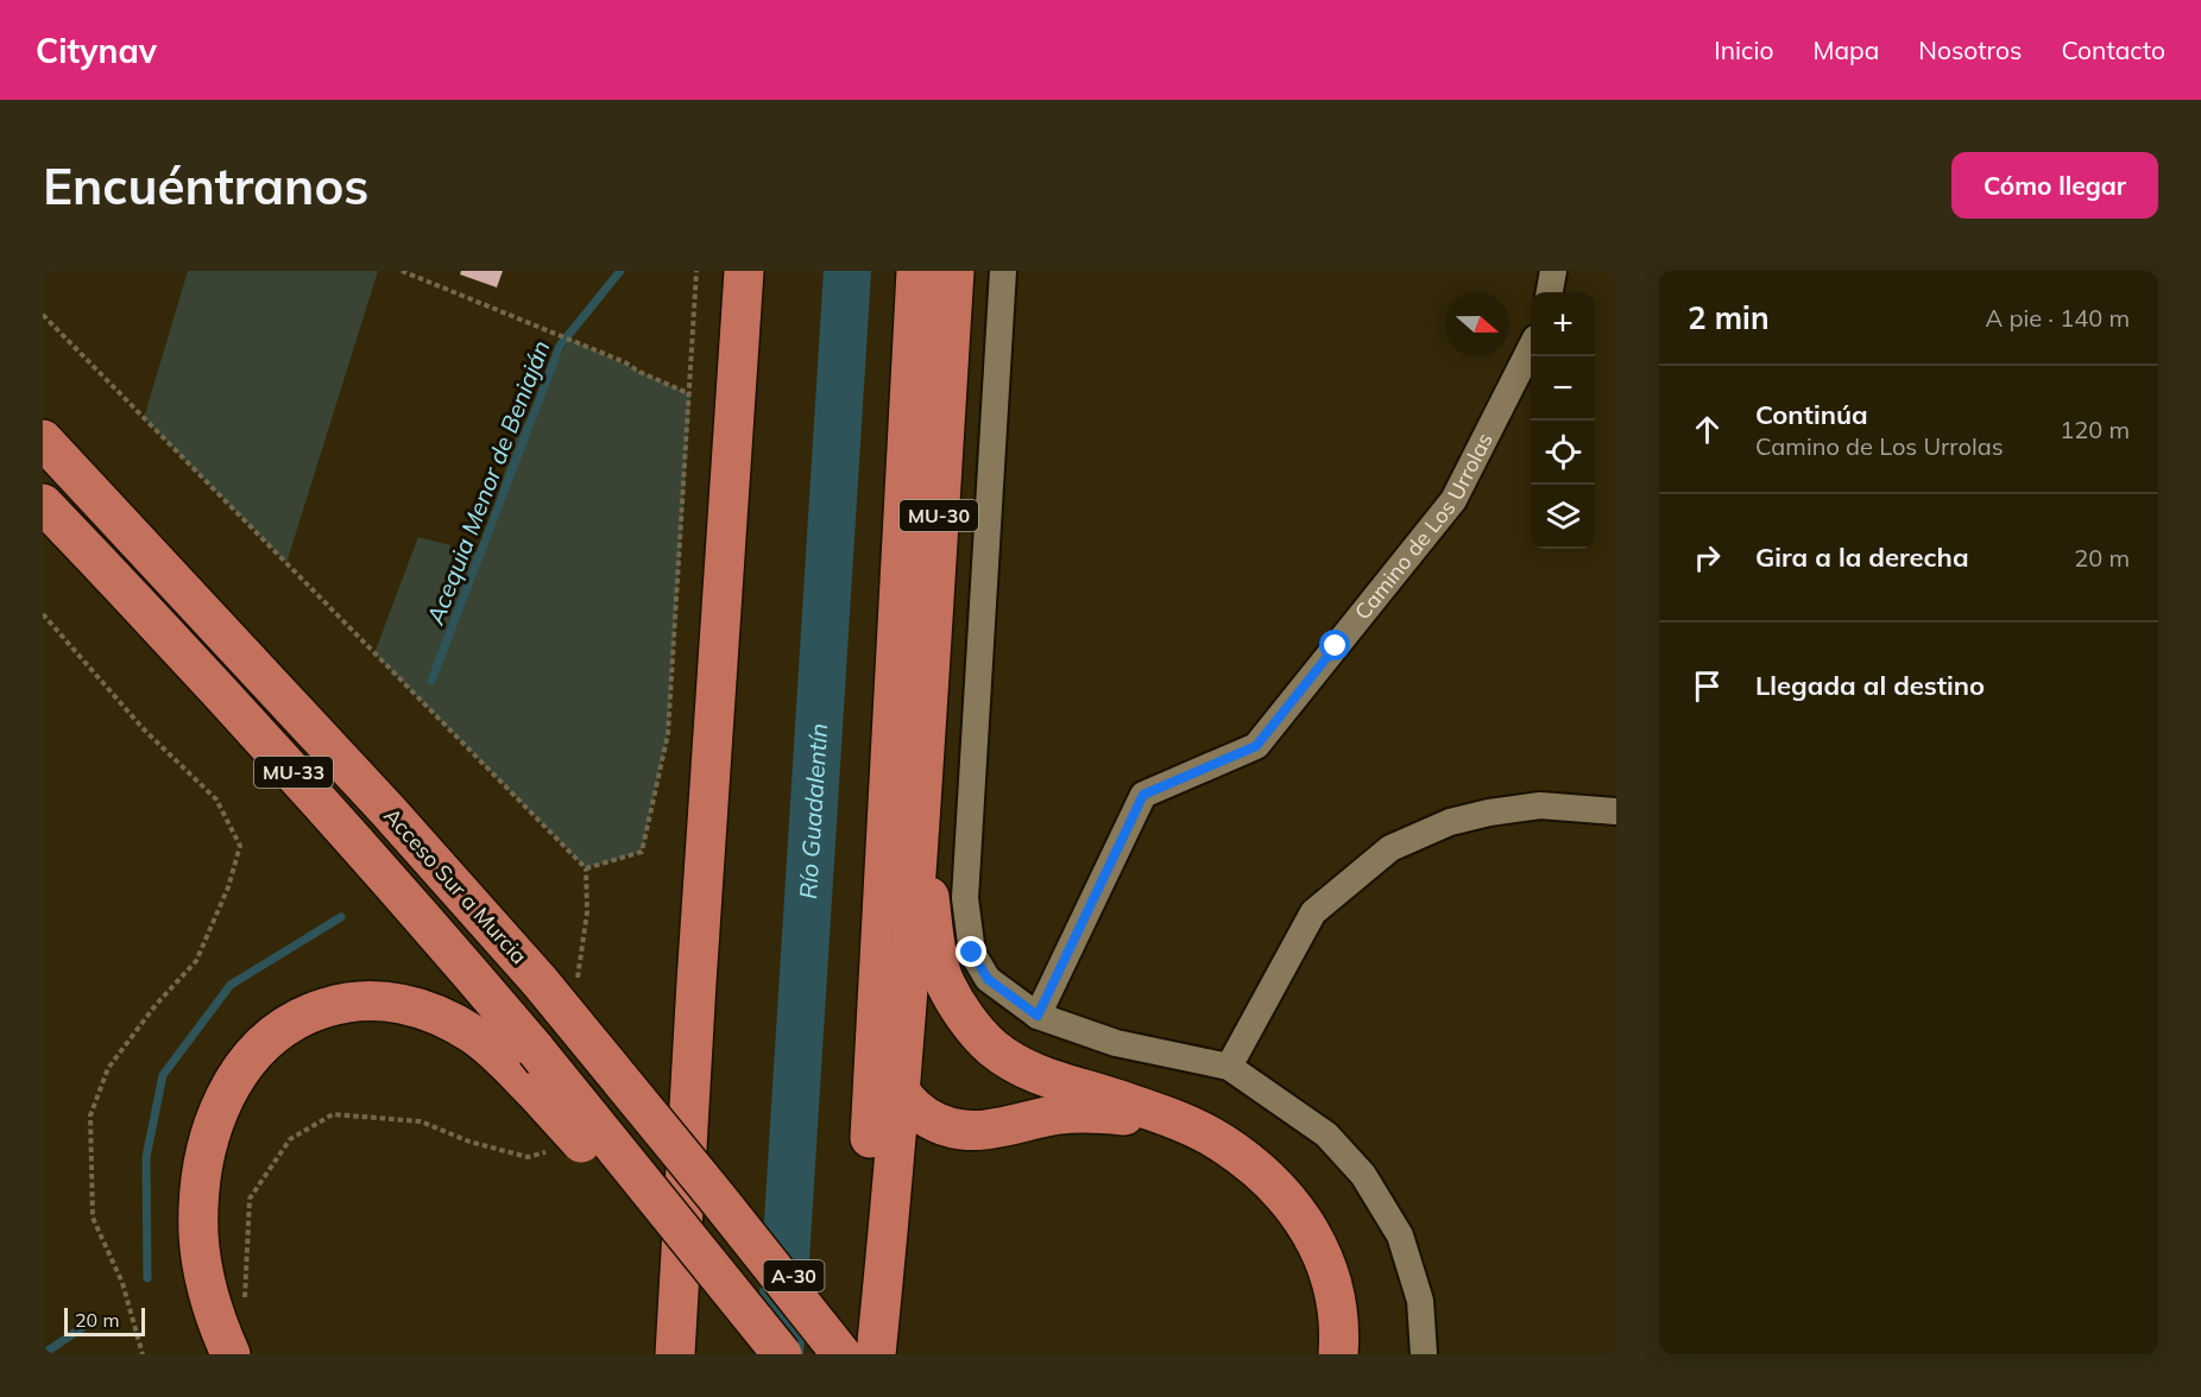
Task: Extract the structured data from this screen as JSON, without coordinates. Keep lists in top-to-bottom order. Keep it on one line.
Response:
{"streets":{"highway":["MU-30","MU-33","Acceso Sur a Murcia","A-30"],"street":["Camino de Los Urrolas"]},"crossings":[["Acceso Sur a Murcia","A-30"]],"water":["Acequia Menor de Beniaján","Río Guadalentín"],"scale_bar":"20 m","north":"right","page":{"header":"Citynav","nav":["Inicio","Mapa","Nosotros","Contacto"],"buttons":"Cómo llegar","title":"Encuéntranos","heading":["2 min","A pie · 140 m"],"map_buttons":["+","−"],"list":[["Continúa","Camino de Los Urrolas","120 m"],["Gira a la derecha","20 m"],"Llegada al destino"],"scale":"20 m"}}
